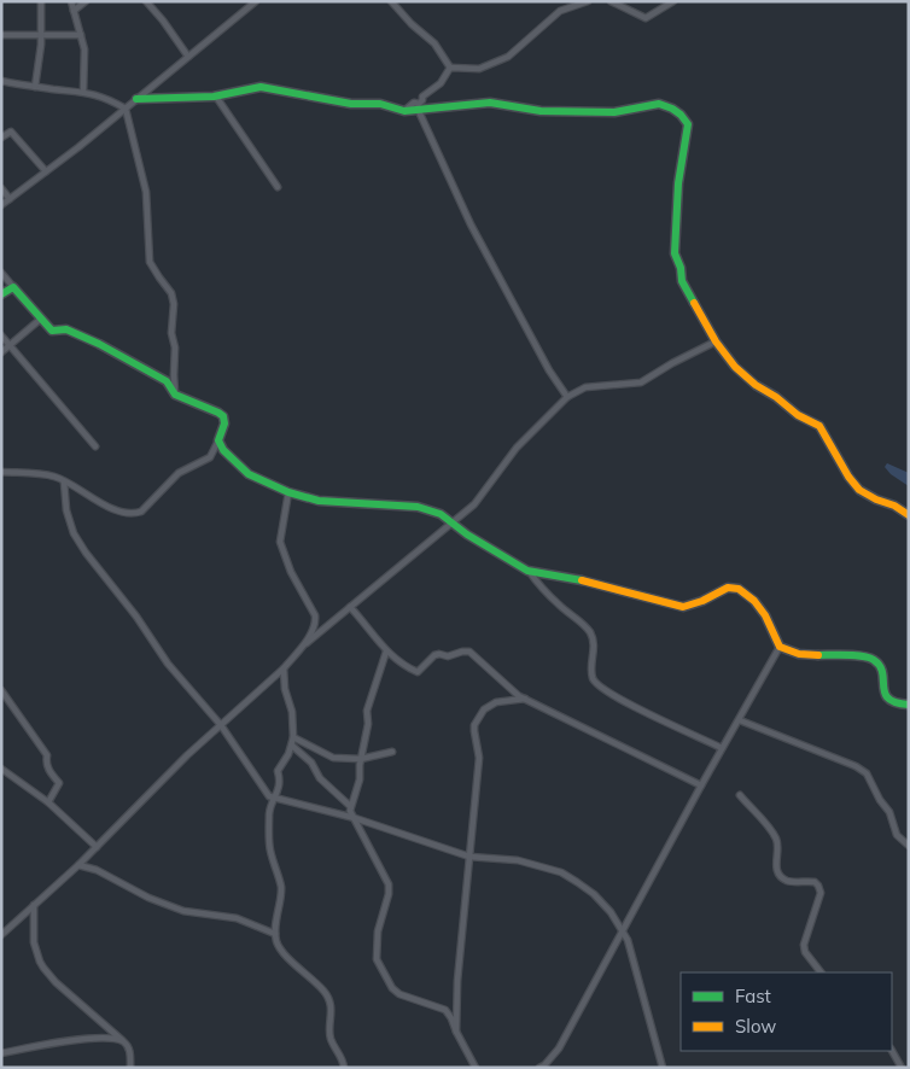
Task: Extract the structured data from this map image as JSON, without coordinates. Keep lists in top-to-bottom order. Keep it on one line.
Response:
{"legend":["Fast","Slow"]}
